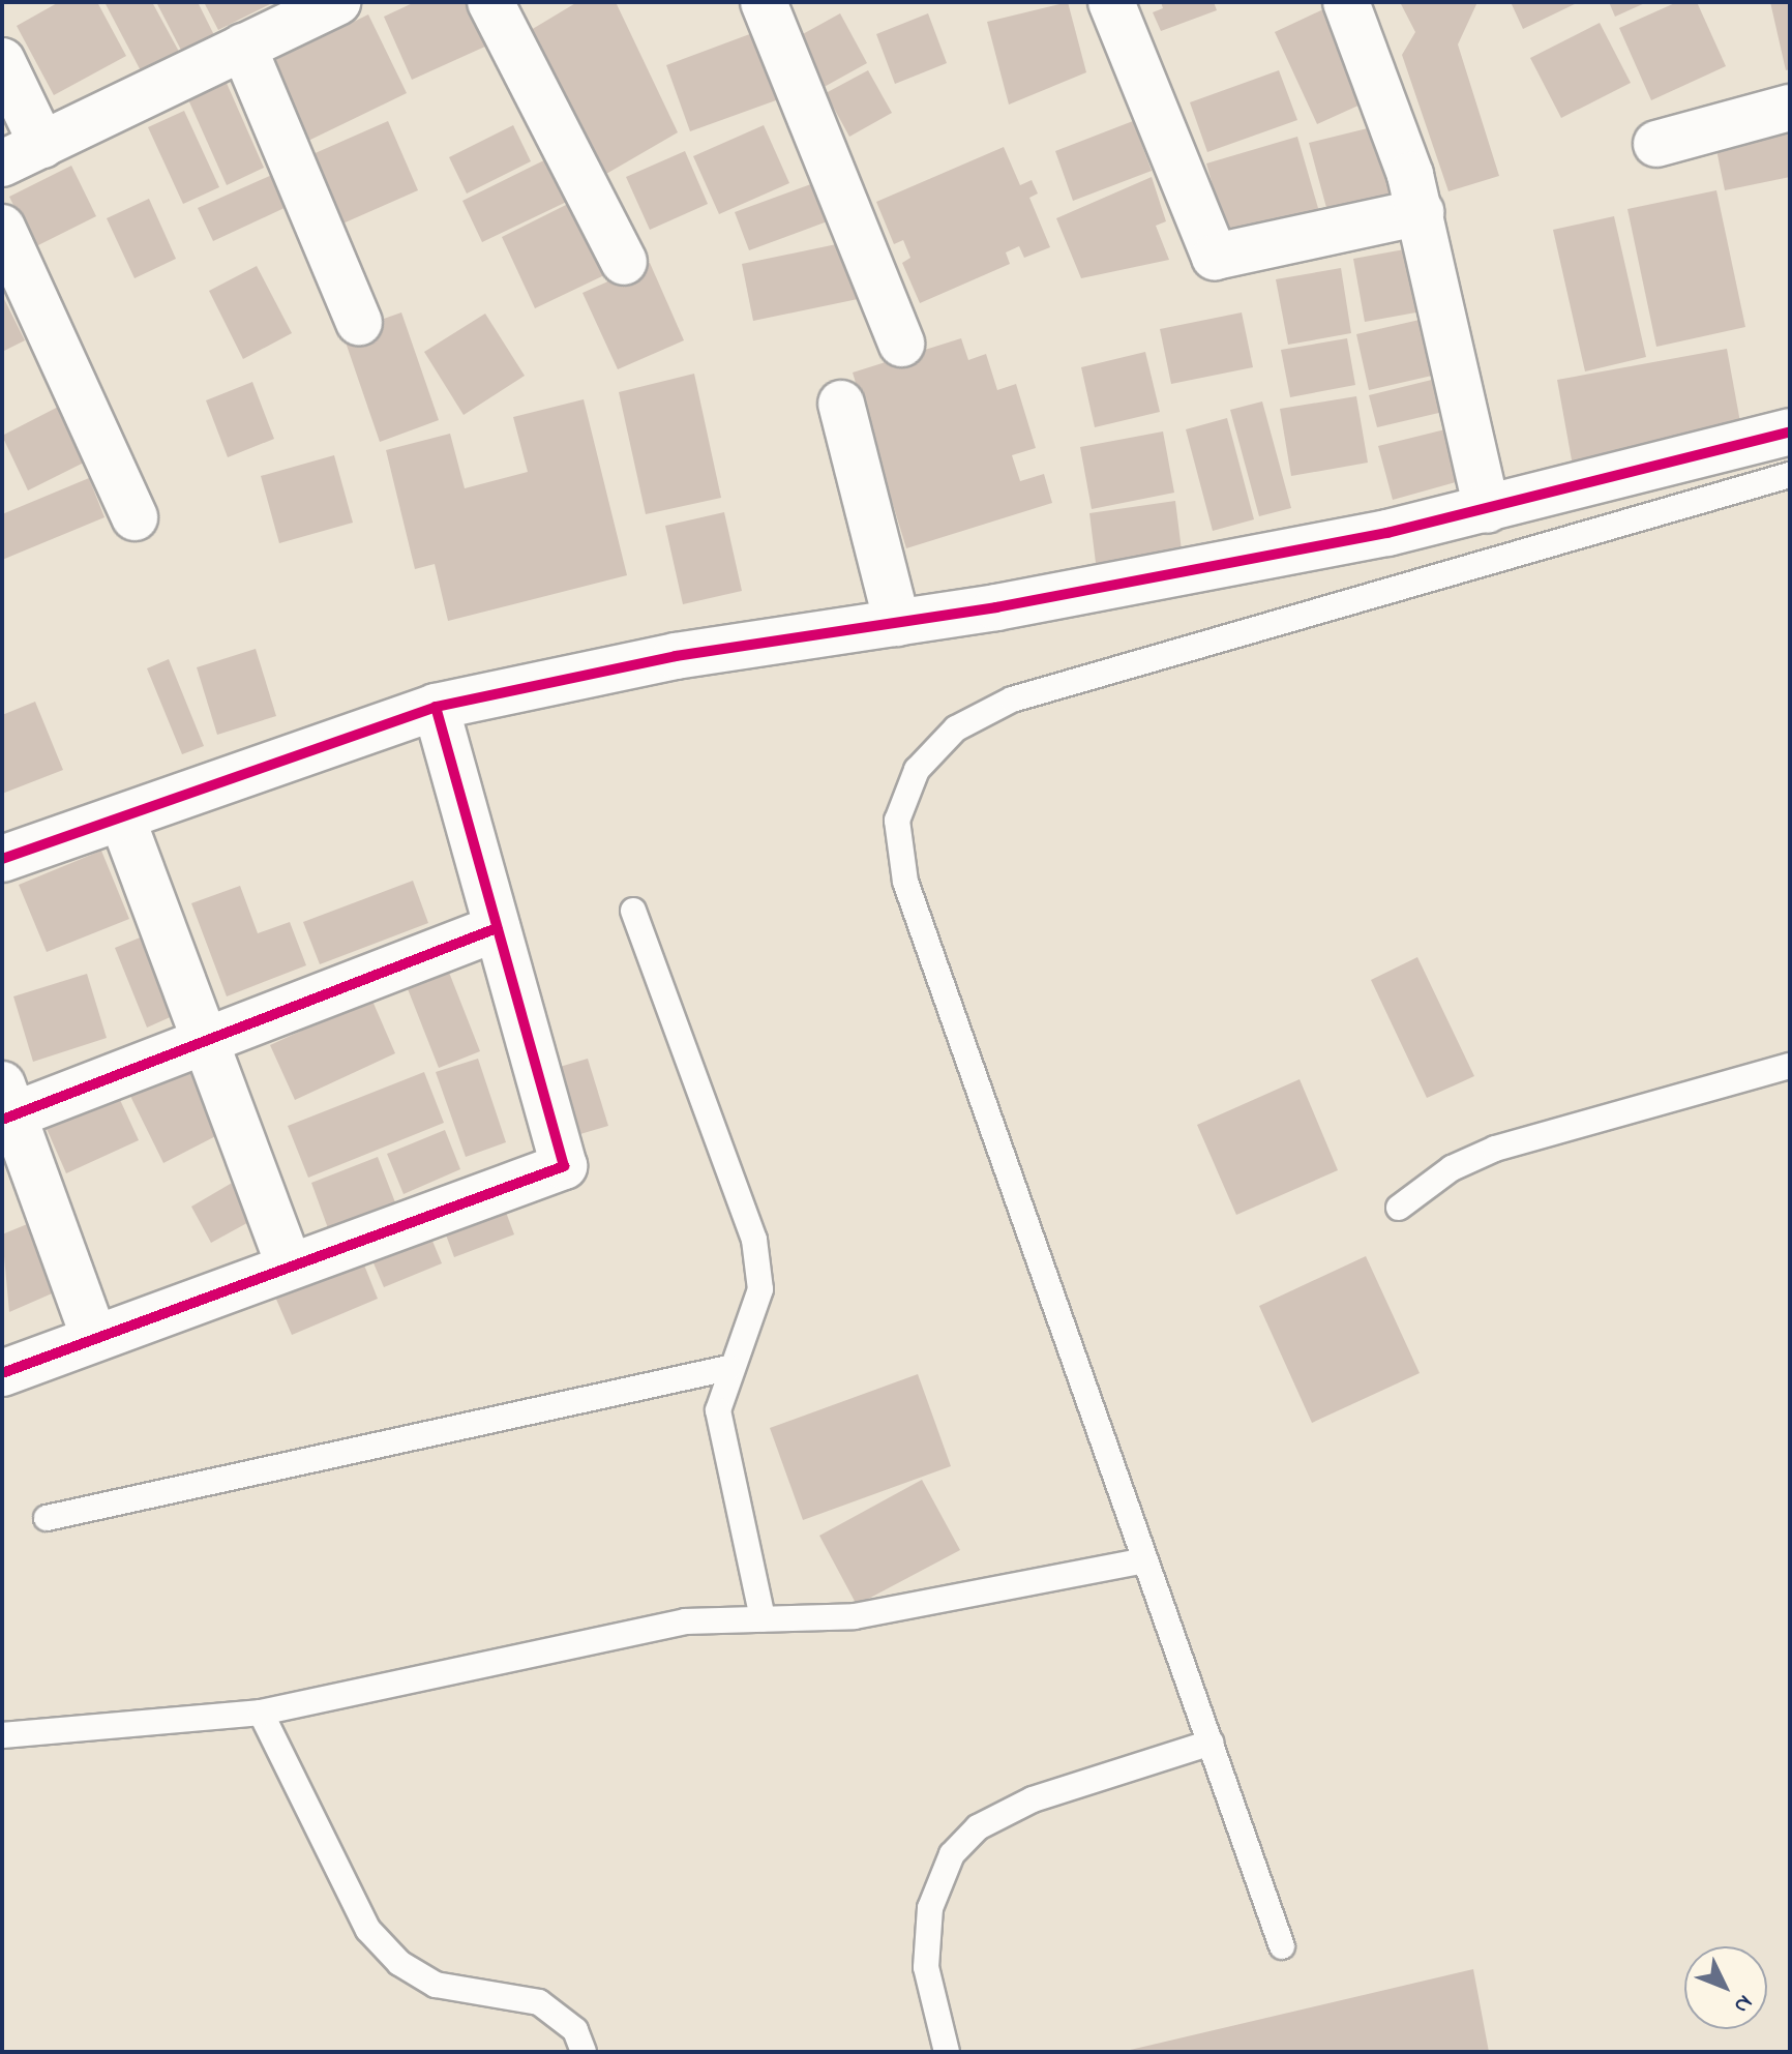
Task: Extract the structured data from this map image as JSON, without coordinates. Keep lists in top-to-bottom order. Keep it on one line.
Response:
{"north":"bottom right"}
